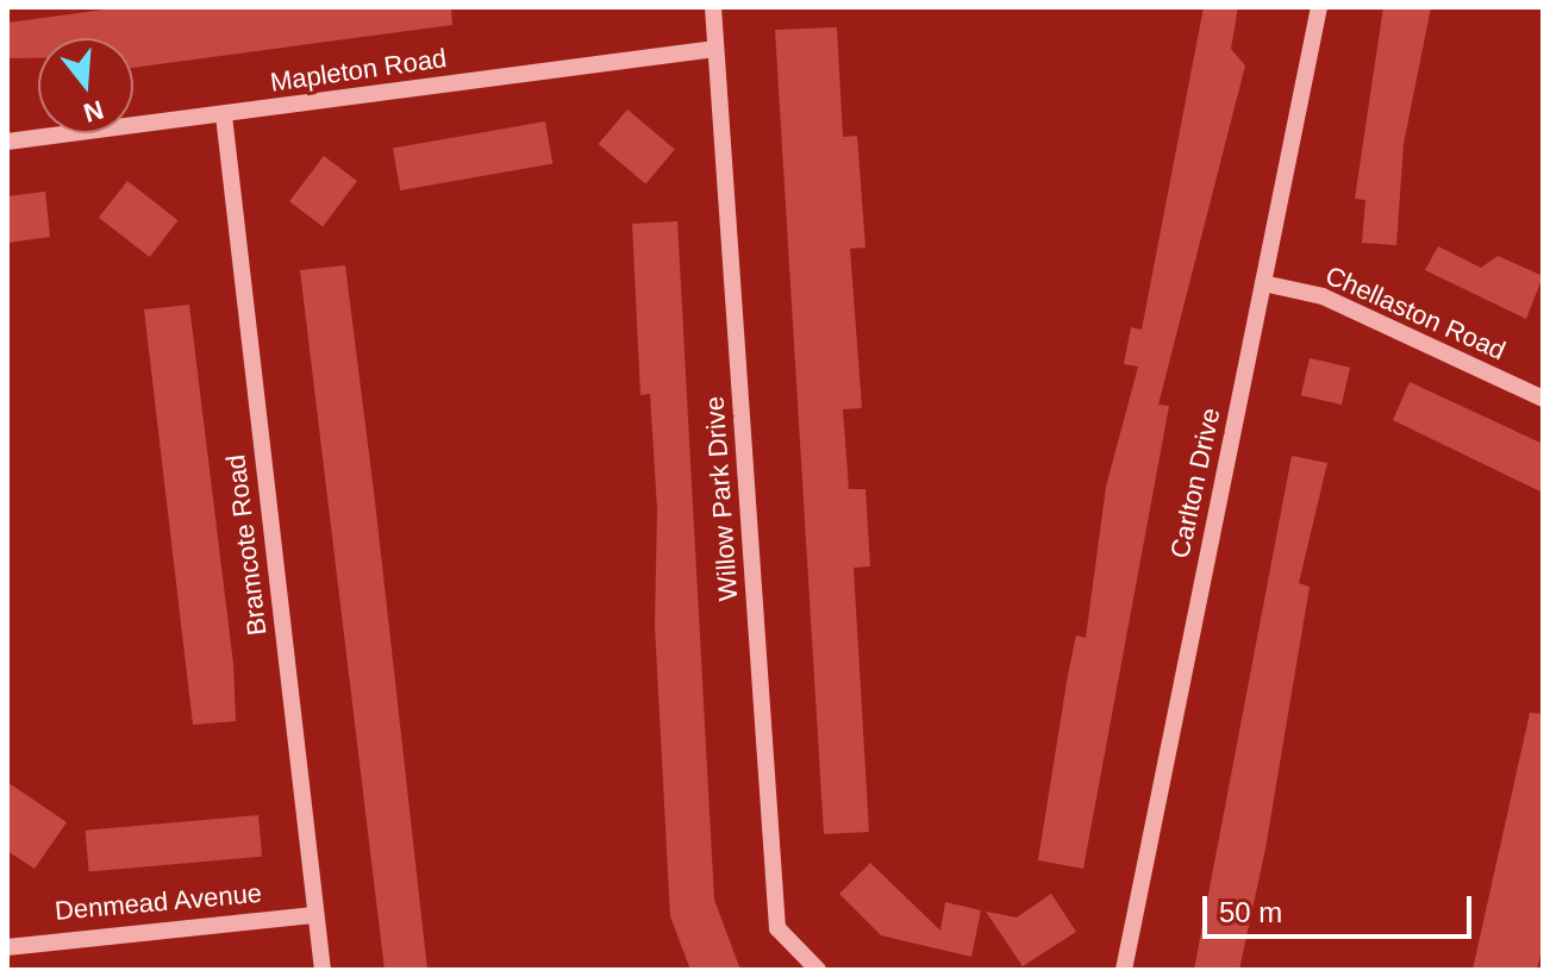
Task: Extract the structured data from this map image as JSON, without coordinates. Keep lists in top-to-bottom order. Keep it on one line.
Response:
{"streets":{"street":["Mapleton Road","Chellaston Road","Carlton Drive","Willow Park Drive","Bramcote Road","Denmead Avenue"]},"crossings":[["Mapleton Road","Willow Park Drive"],["Mapleton Road","Bramcote Road"],["Chellaston Road","Carlton Drive"],["Bramcote Road","Denmead Avenue"]],"scale_bar":"50 m","north":"bottom"}
